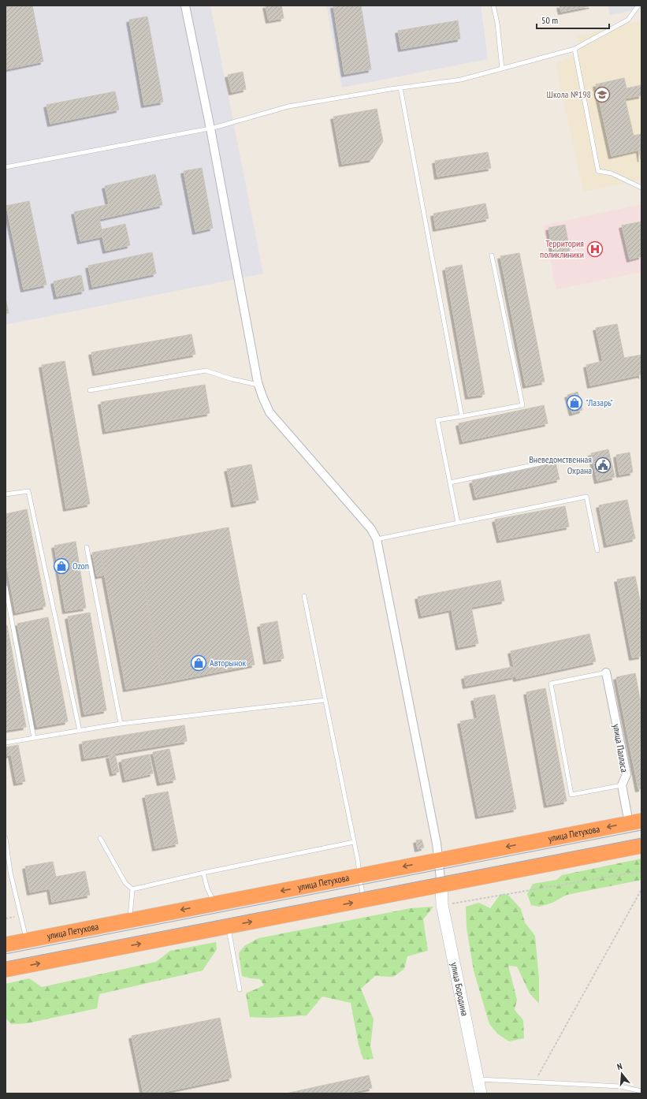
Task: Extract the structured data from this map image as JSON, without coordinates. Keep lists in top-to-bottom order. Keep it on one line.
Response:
{"streets":{"highway":["улица Петухова"],"main road":["улица Бородина"],"street":["улица Палласа"]},"crossings":[["улица Палласа","улица Петухова"]],"places":{"school or university":["Школа №198"],"hospital":["Территория поликлиники"],"shop":["\"Лазарь\"","Ozon","Авторынок"],"public building":["Вневедомственная Охрана"]},"scale_bar":"50 m","north":"top"}
